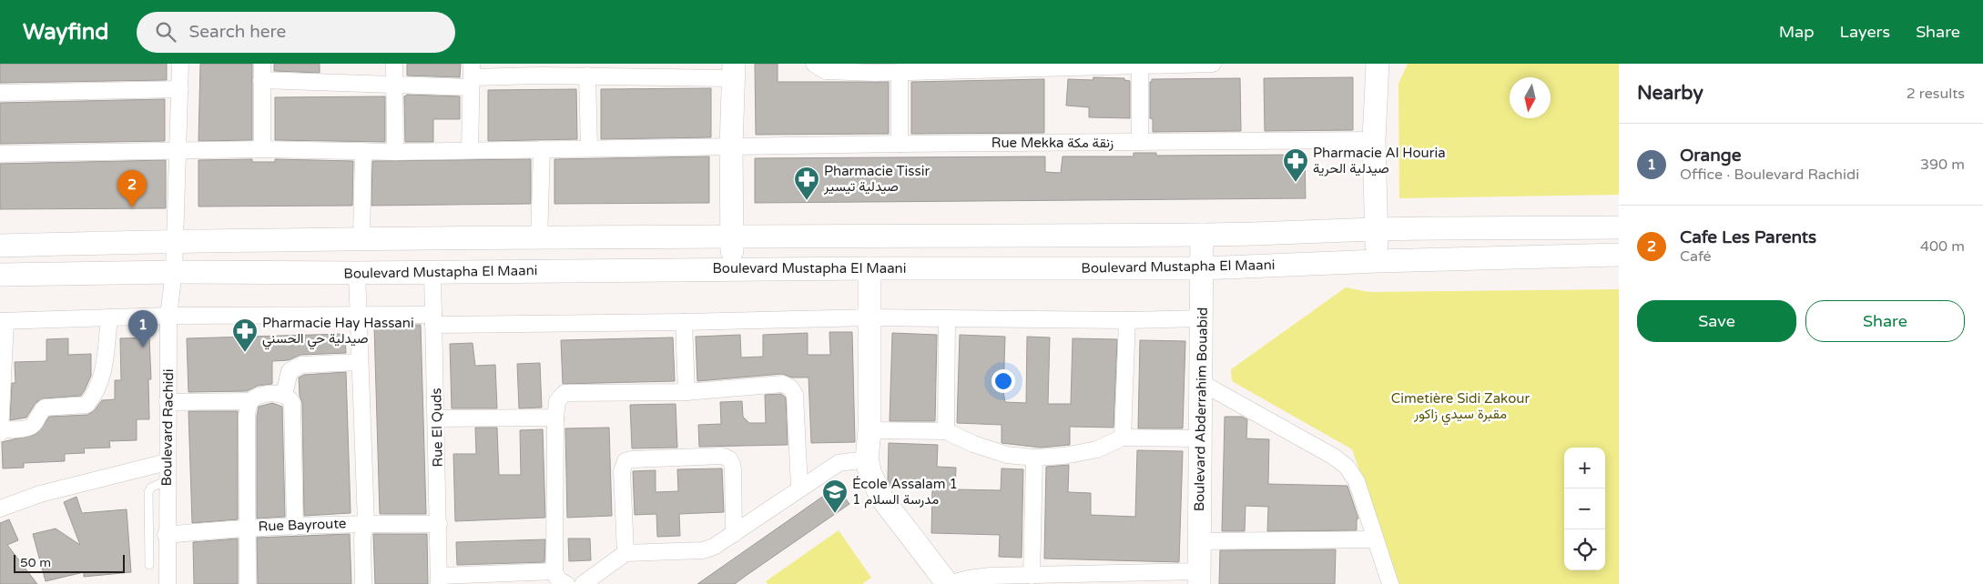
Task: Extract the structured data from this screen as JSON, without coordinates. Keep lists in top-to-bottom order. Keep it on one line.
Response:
{"streets":{"street":["Rue Mekka زنقة مكة","Boulevard Mustapha El Maani","Boulevard Abderrahim Bouabid","Boulevard Rachidi","Rue El Quds","Rue Bayroute"]},"crossings":[["Rue Mekka زنقة مكة","Boulevard Rachidi"],["Boulevard Mustapha El Maani","Boulevard Abderrahim Bouabid"],["Boulevard Mustapha El Maani","Boulevard Rachidi"],["Boulevard Mustapha El Maani","Rue El Quds"],["Boulevard Rachidi","Rue Bayroute"],["Rue El Quds","Rue Bayroute"]],"parks":["Cimetière Sidi Zakour مقبرة سيدي زاكور"],"places":{"pharmacy":["Pharmacie Al Houria صيدلية الحرية","Pharmacie Tissir صيدلية تيسير","Pharmacie Hay Hassani صيدلية حي الحسني"],"school or university":["École Assalam 1 مدرسة السلام 1"]},"scale_bar":"50 m","north":"bottom","page":{"header":"Wayfind","search":"Search here","nav":["Map","Layers","Share"],"heading":["Nearby","2 results"],"list":[{"mark":"1","name":"Orange","note":"Office · Boulevard Rachidi","value":"390 m"},{"mark":"2","name":"Cafe Les Parents","note":"Café","value":"400 m"}],"pins":["2","1"],"buttons":["Save","Share"],"map_buttons":["+","−"],"scale":"50 m"}}
